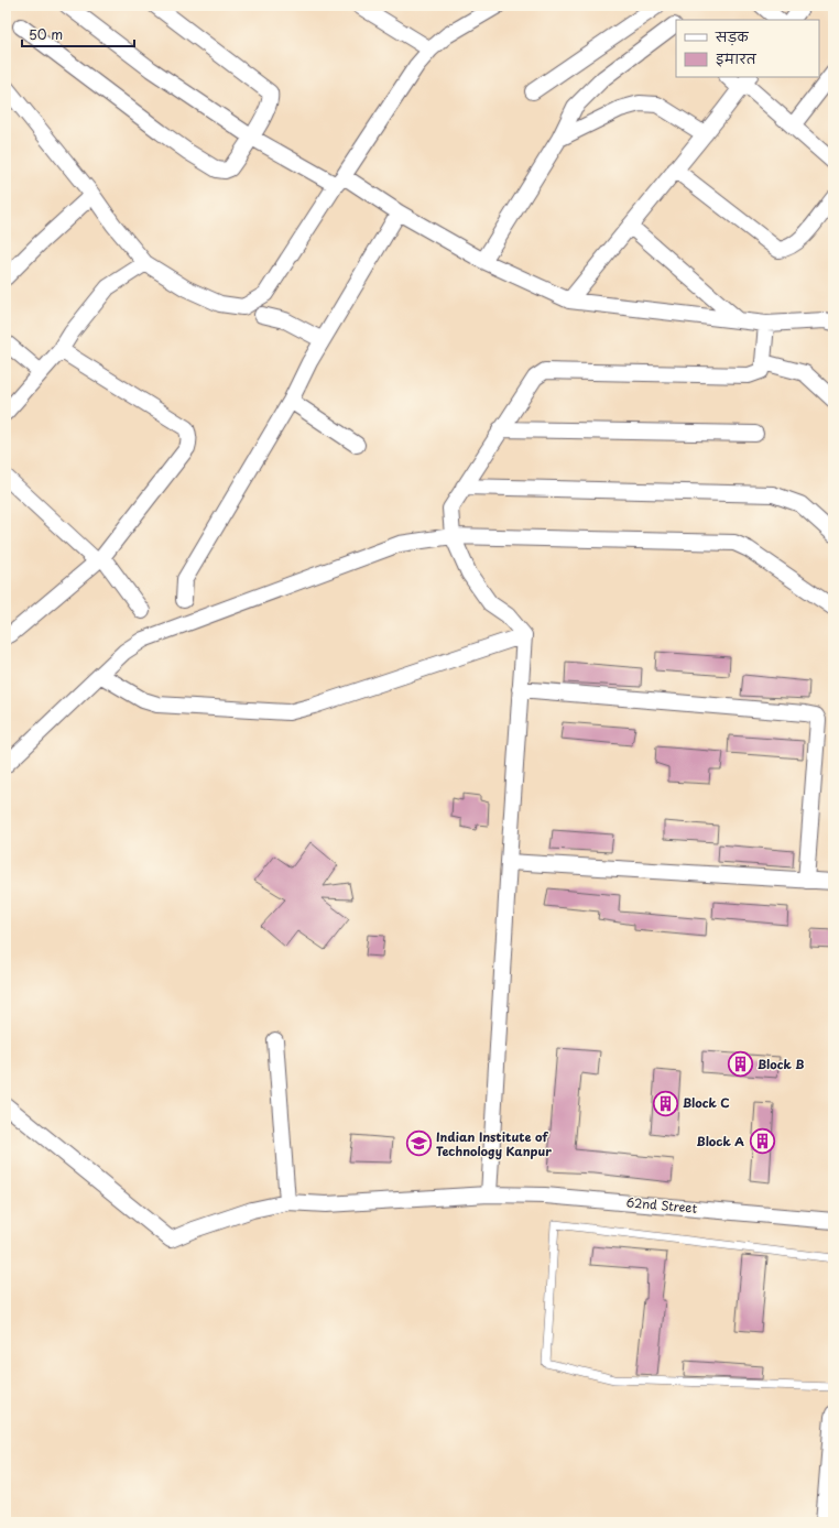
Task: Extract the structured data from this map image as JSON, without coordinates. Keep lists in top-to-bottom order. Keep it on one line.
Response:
{"streets":{"street":["62nd Street"]},"places":{"building":["Block B","Block C","Block A"],"school or university":["Indian Institute of Technology Kanpur"]},"legend":["सड़क","इमारत"],"scale_bar":"50 m"}
